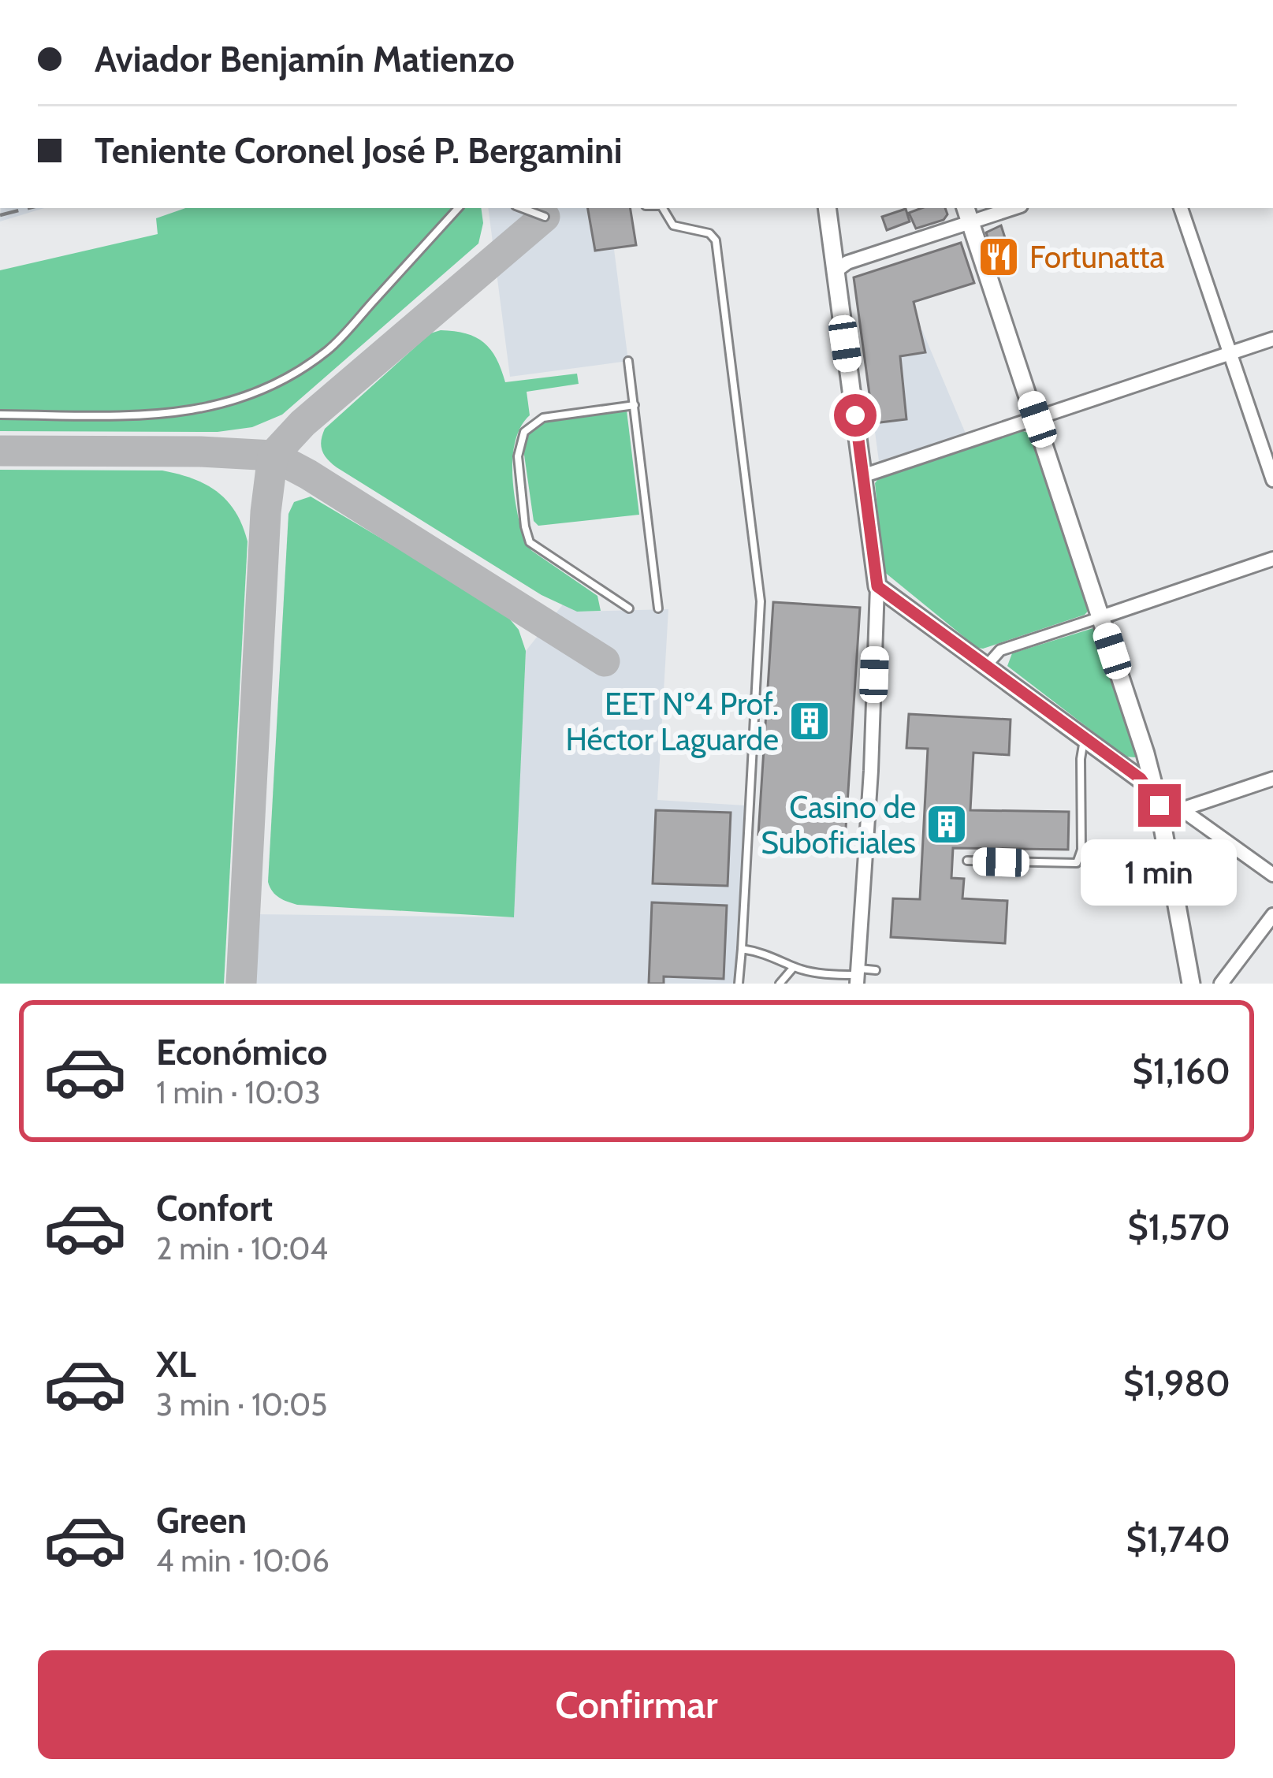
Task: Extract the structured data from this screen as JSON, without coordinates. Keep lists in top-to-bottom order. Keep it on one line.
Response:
{"places":{"restaurant":["Fortunatta"],"building":["EET Nº4 Prof. Héctor Laguarde","Casino de Suboficiales"]},"page":{"banner":["Aviador Benjamín Matienzo","Teniente Coronel José P. Bergamini"],"bubble":"1 min","list":[{"name":"Económico","note":"1 min · 10:03","value":"$1,160"},{"name":"Confort","note":"2 min · 10:04","value":"$1,570"},{"name":"XL","note":"3 min · 10:05","value":"$1,980"},{"name":"Green","note":"4 min · 10:06","value":"$1,740"}],"buttons":"Confirmar"}}
